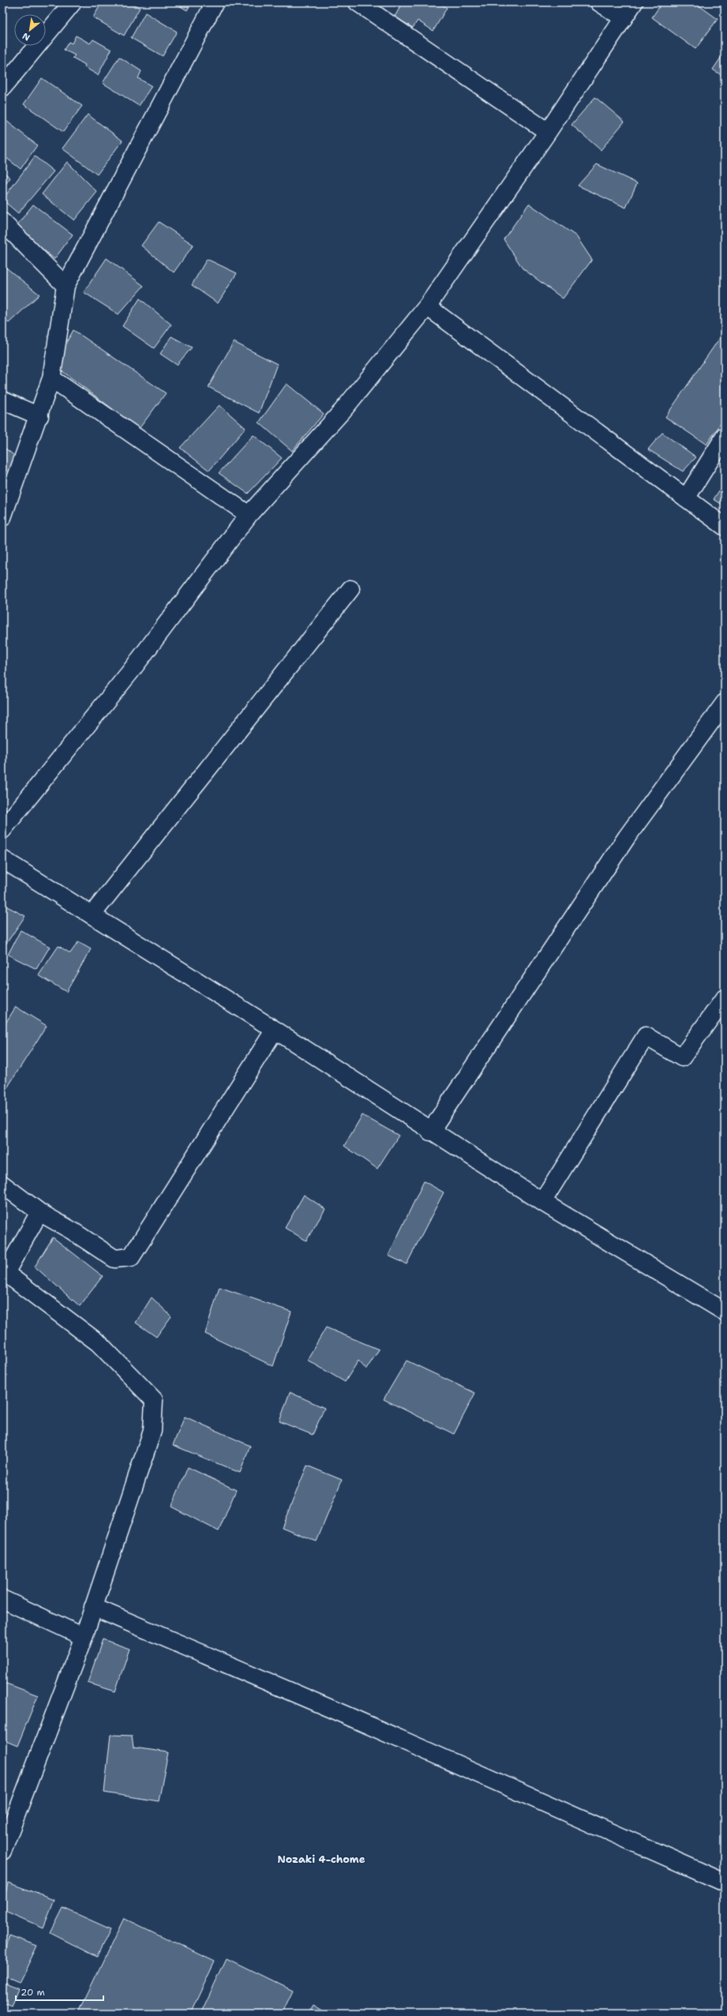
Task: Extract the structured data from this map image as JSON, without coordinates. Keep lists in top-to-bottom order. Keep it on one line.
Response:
{"districts":["Nozaki 4-chome"],"scale_bar":"20 m","north":"bottom left"}
